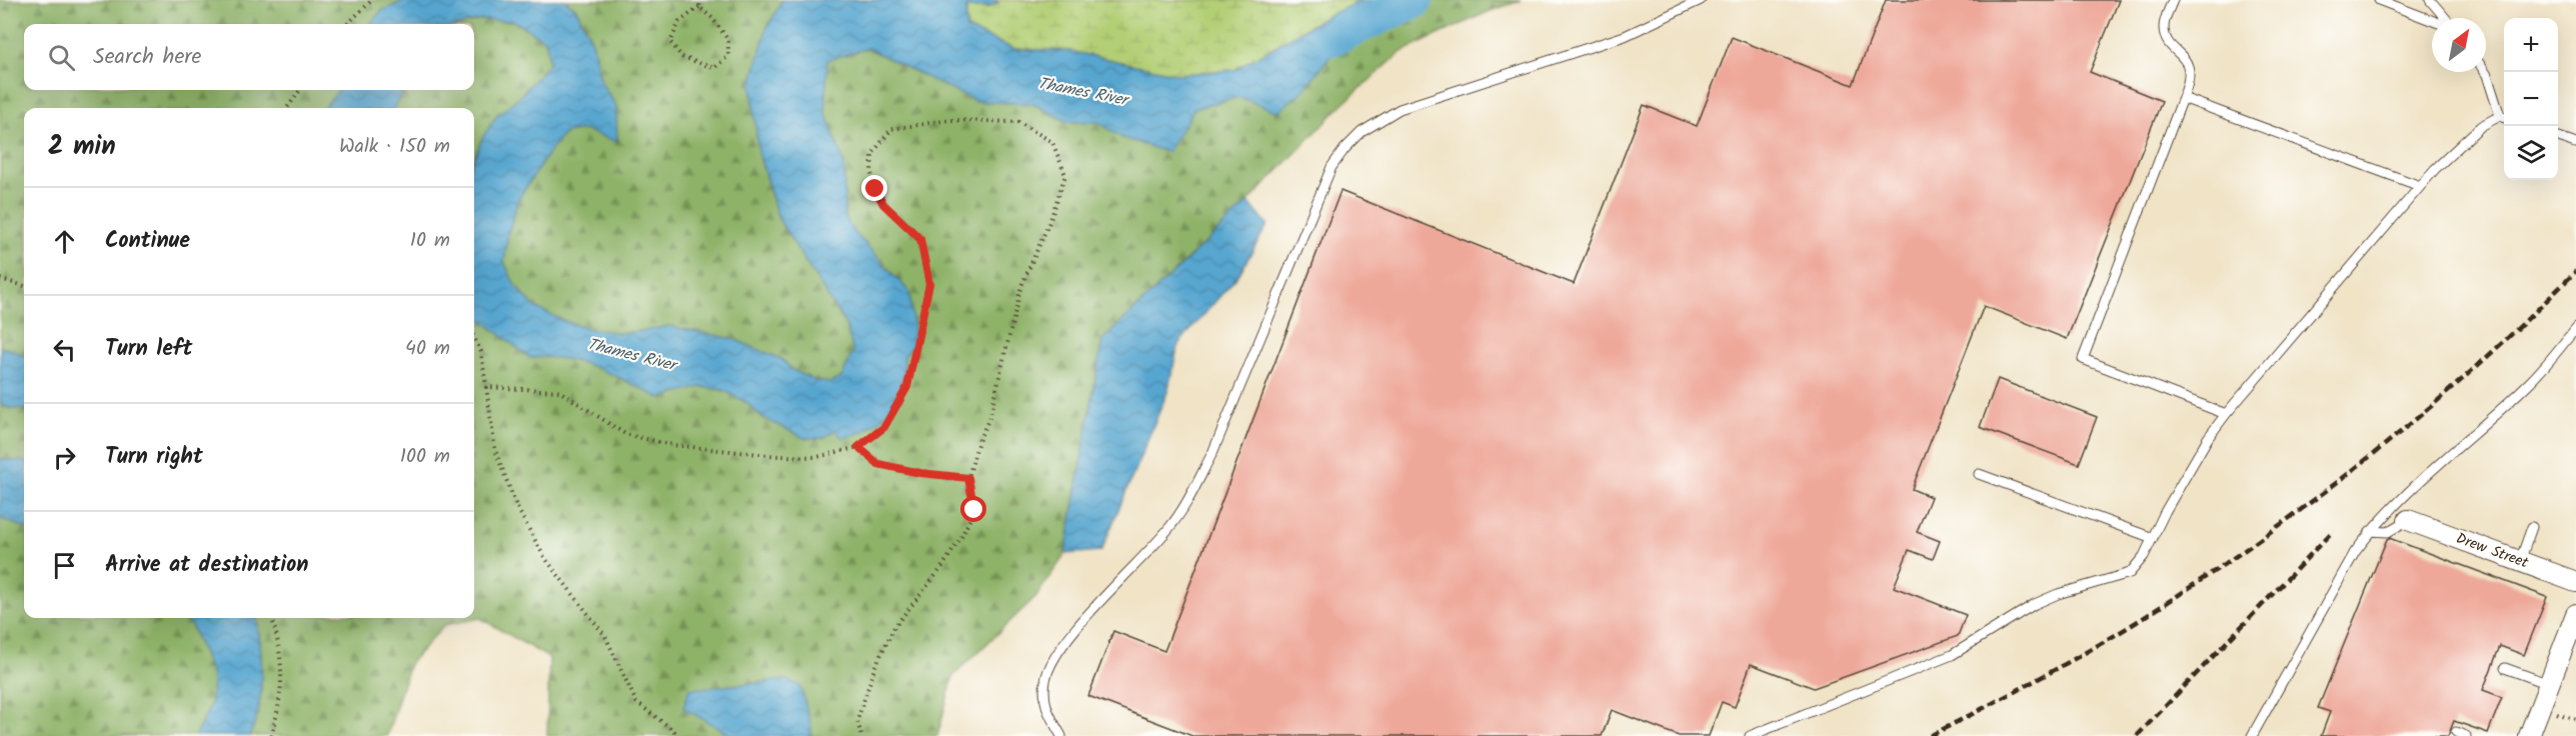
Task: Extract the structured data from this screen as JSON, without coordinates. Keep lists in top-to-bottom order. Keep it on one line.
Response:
{"streets":{"street":["Drew Street"]},"water":["Thames River"],"north":"top right","page":{"map_buttons":["+","−"],"search":"Search here","heading":["2 min","Walk · 150 m"],"list":[["Continue","10 m"],["Turn left","40 m"],["Turn right","100 m"],"Arrive at destination"]}}
